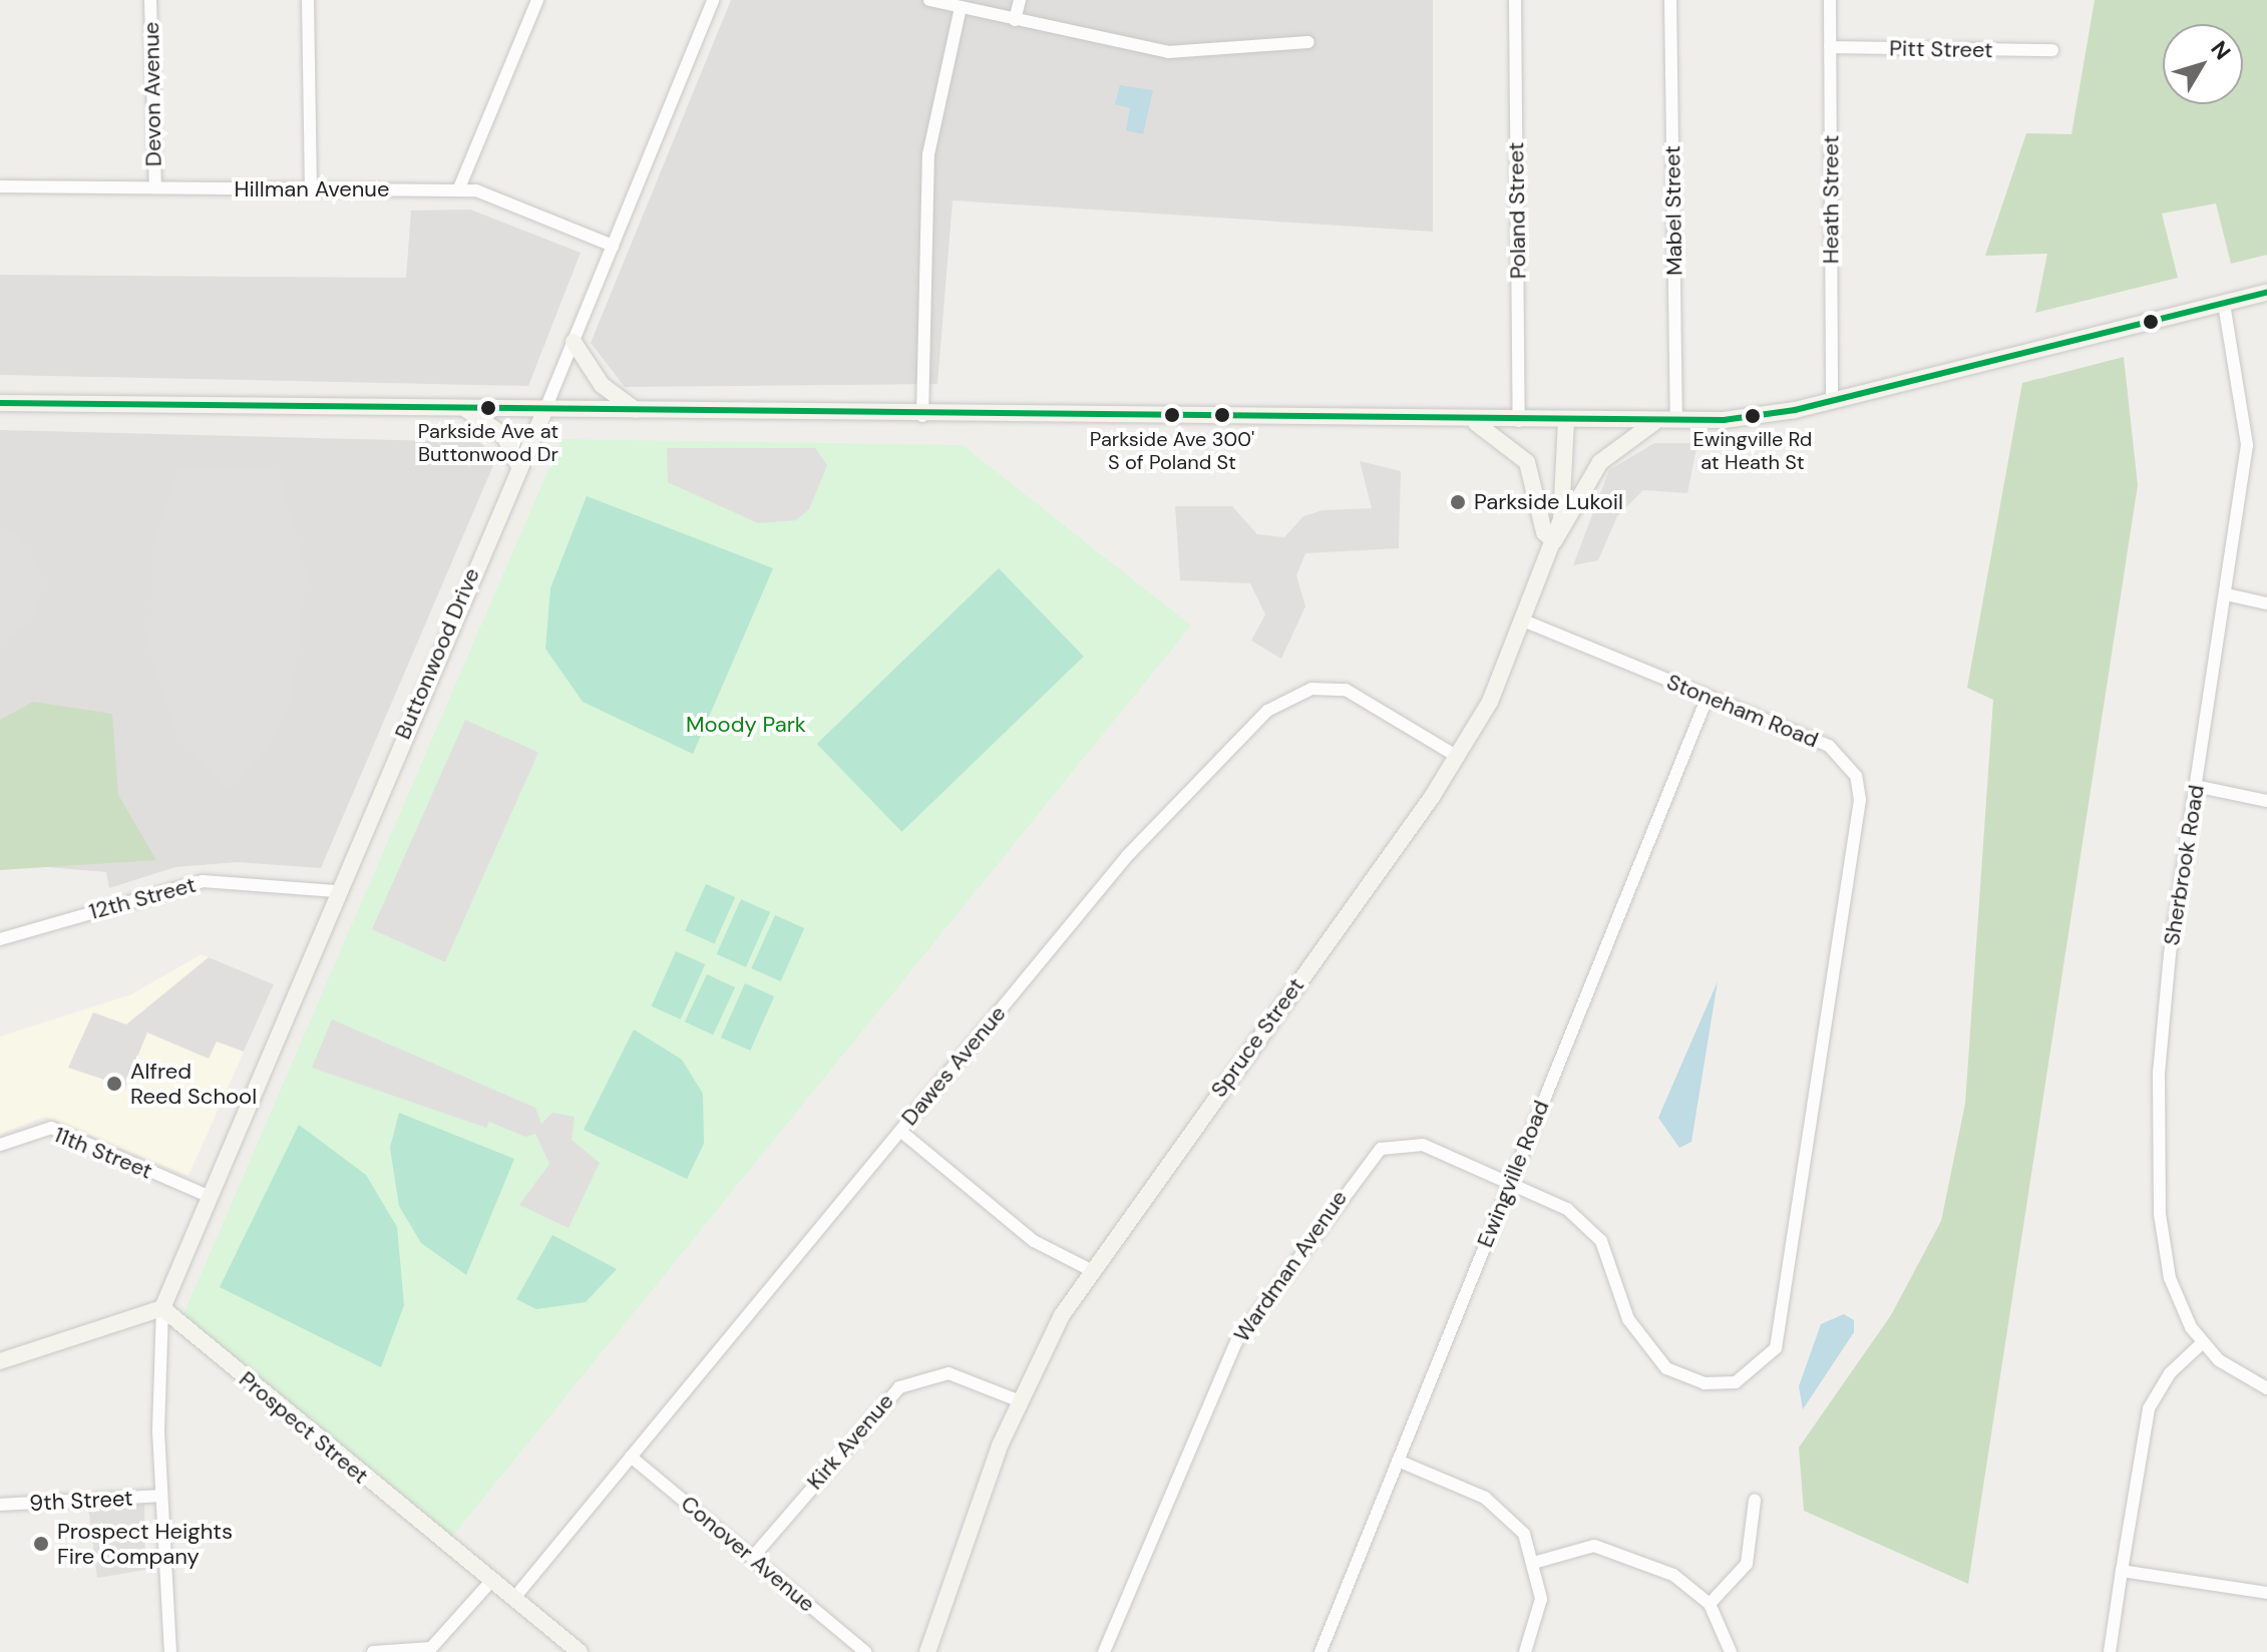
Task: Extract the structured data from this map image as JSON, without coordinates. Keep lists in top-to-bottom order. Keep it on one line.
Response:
{"streets":{"street":["Pitt Street","Devon Avenue","Hillman Avenue","Heath Street","Poland Street","Mabel Street","Buttonwood Drive","Stoneham Road","Sherbrook Road","12th Street","Spruce Street","Dawes Avenue","11th Street","Ewingville Road","Wardman Avenue","Prospect Street","Kirk Avenue","9th Street","Conover Avenue"]},"crossings":[["Pitt Street","Heath Street"],["Devon Avenue","Hillman Avenue"],["Hillman Avenue","Buttonwood Drive"],["Buttonwood Drive","12th Street"],["Buttonwood Drive","11th Street"],["Buttonwood Drive","Prospect Street"],["Stoneham Road","Spruce Street"],["Stoneham Road","Ewingville Road"],["Stoneham Road","Wardman Avenue"],["Spruce Street","Dawes Avenue"],["Spruce Street","Kirk Avenue"],["Dawes Avenue","Prospect Street"],["Dawes Avenue","Conover Avenue"],["Ewingville Road","Wardman Avenue"],["Kirk Avenue","Conover Avenue"]],"parks":["Moody Park"],"places":["Parkside Ave at Buttonwood Dr","Parkside Ave 300' S of Poland St","Ewingville Rd at Heath St","Parkside Lukoil","Alfred Reed School","Prospect Heights Fire Company"],"north":"top right"}
